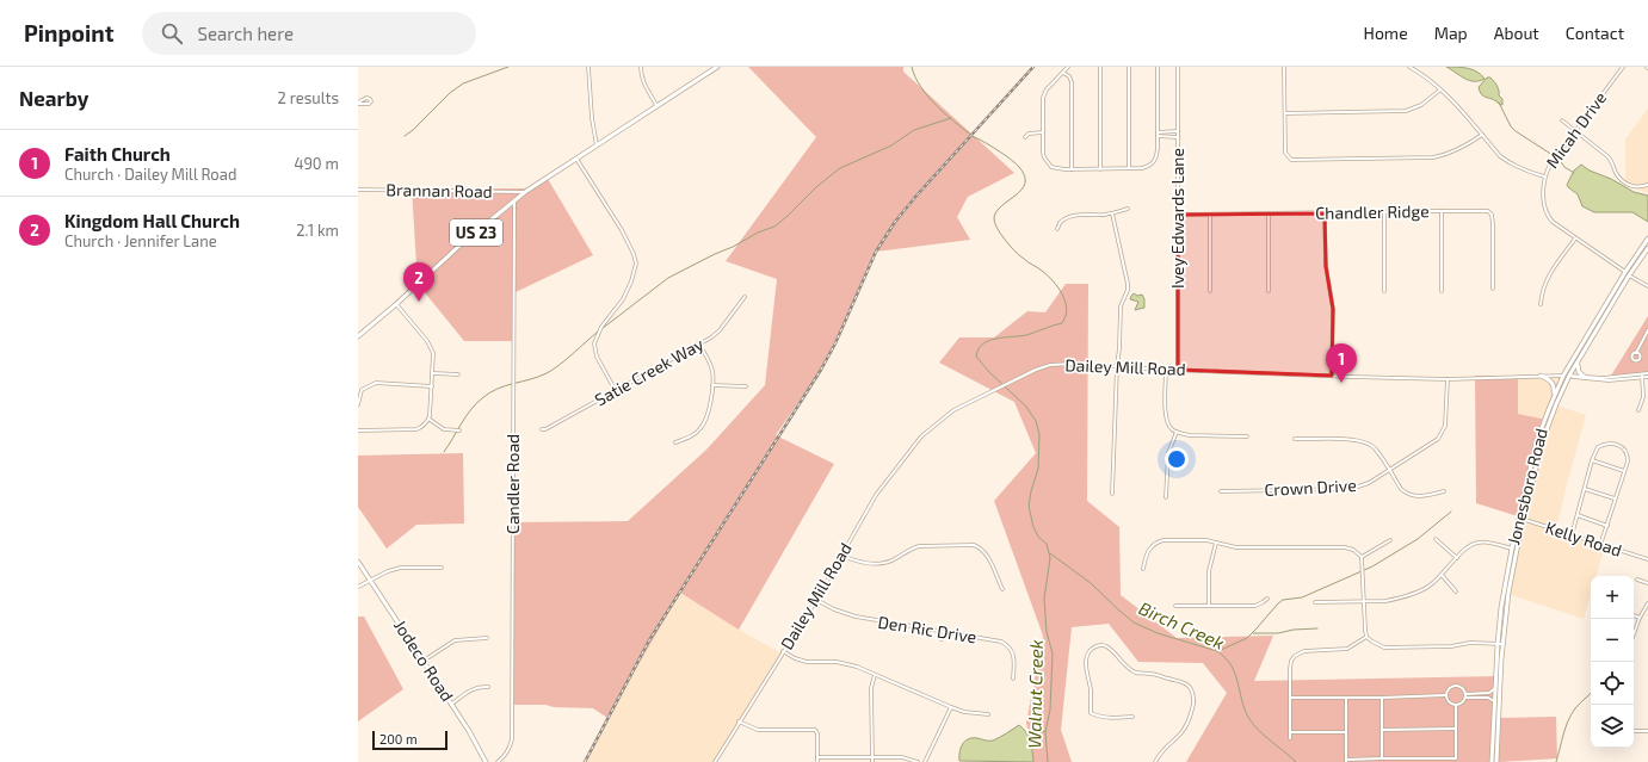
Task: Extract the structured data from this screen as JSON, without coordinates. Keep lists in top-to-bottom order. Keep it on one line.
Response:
{"streets":{"main road":["US 23","Jonesboro Road","Jodeco Road"],"street":["Micah Drive","Brannan Road","Chandler Ridge","Ivey Edwards Lane","Dailey Mill Road","Satie Creek Way","Candler Road","Crown Drive","Kelly Road","Den Ric Drive"]},"crossings":[["Micah Drive","Jonesboro Road"],["Brannan Road","US 23"],["Chandler Ridge","Ivey Edwards Lane"],["Ivey Edwards Lane","Dailey Mill Road"],["US 23","Candler Road"],["Dailey Mill Road","Jonesboro Road"],["Dailey Mill Road","Crown Drive"],["Dailey Mill Road","Den Ric Drive"],["Jonesboro Road","Kelly Road"]],"water":["Birch Creek","Walnut Creek"],"scale_bar":"200 m","page":{"header":"Pinpoint","search":"Search here","nav":["Home","Map","About","Contact"],"heading":["Nearby","2 results"],"list":[{"mark":"1","name":"Faith Church","note":"Church · Dailey Mill Road","value":"490 m"},{"mark":"2","name":"Kingdom Hall Church","note":"Church · Jennifer Lane","value":"2.1 km"}],"pins":["2","1"],"map_buttons":["+","−"],"scale":"200 m"}}
